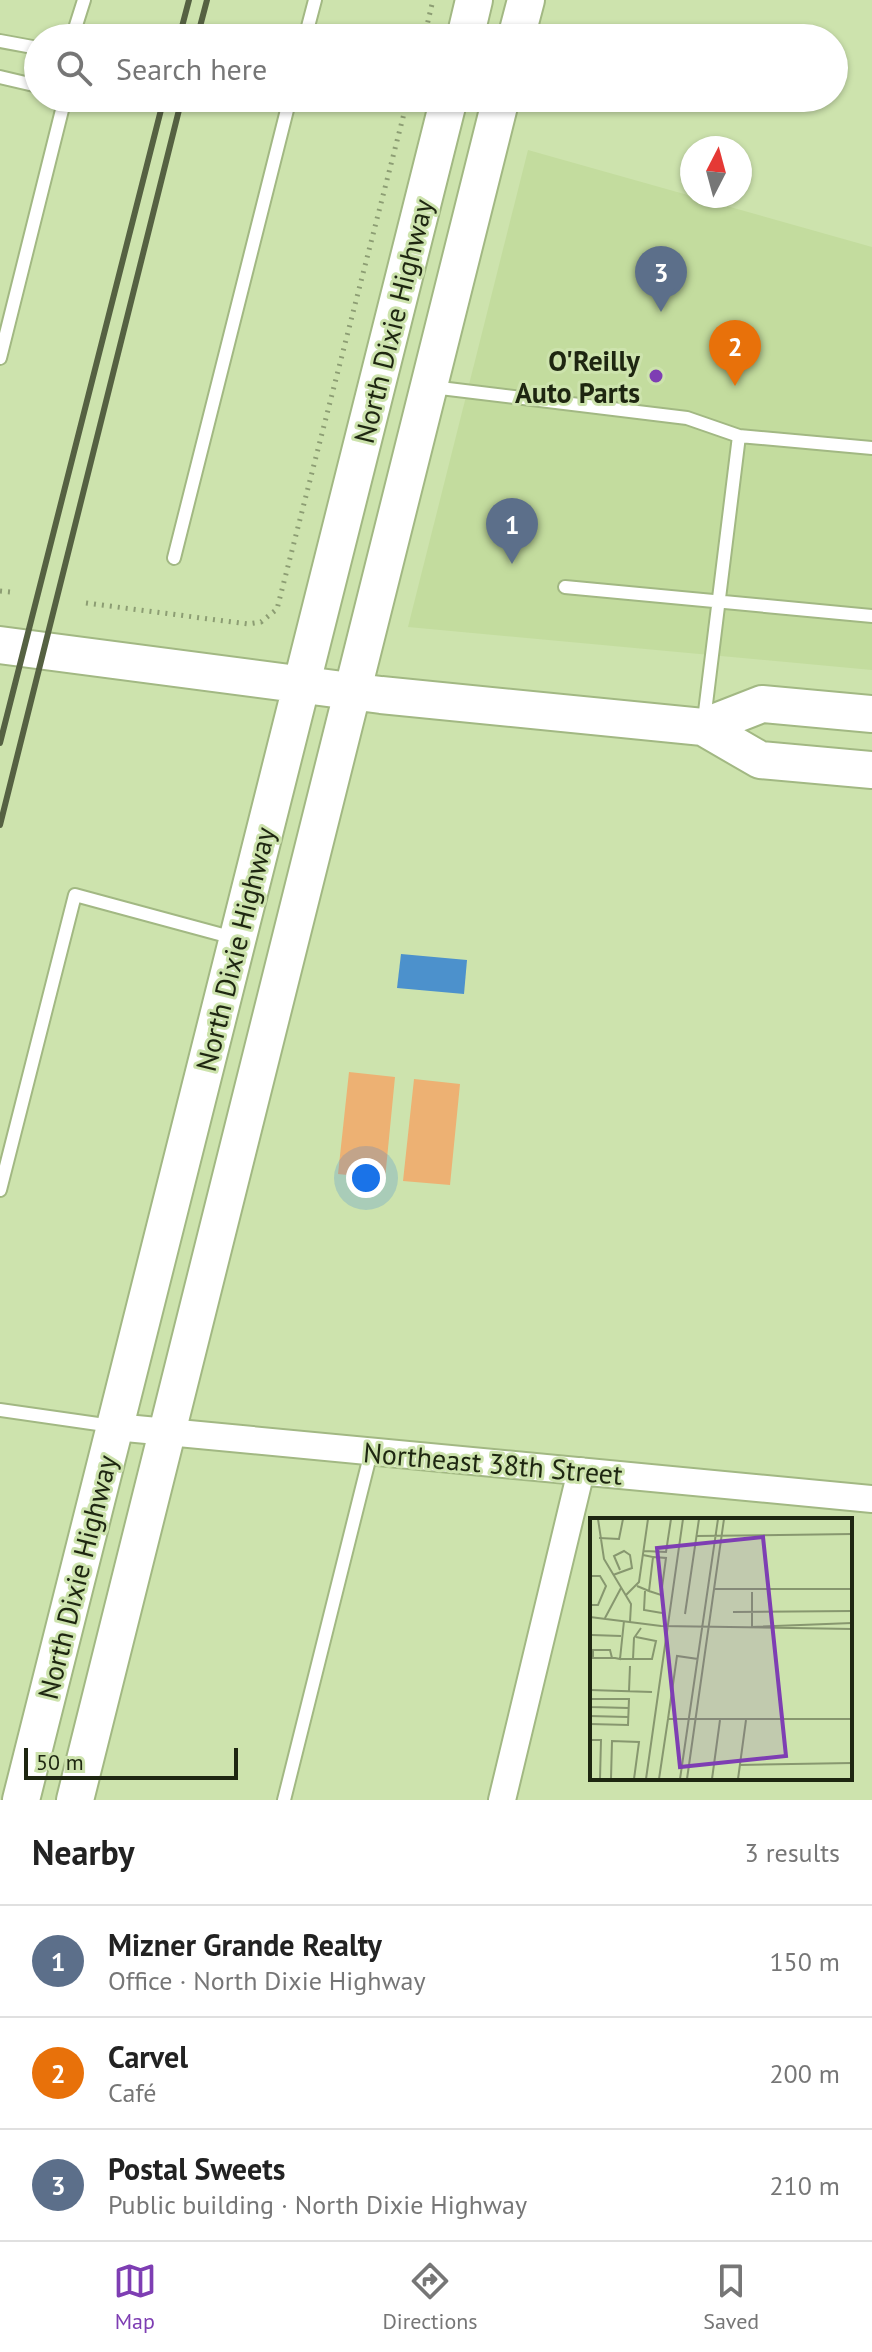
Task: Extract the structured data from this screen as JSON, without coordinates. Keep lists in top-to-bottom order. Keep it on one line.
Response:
{"streets":{"main road":["North Dixie Highway"],"street":["Northeast 38th Street"]},"crossings":[["North Dixie Highway","Northeast 38th Street"]],"places":["O'Reilly Auto Parts"],"scale_bar":"50 m","north":"top","page":{"search":"Search here","pins":["3","2","1"],"scale":"50 m","heading":["Nearby","3 results"],"list":[{"mark":"1","name":"Mizner Grande Realty","note":"Office · North Dixie Highway","value":"150 m"},{"mark":"2","name":"Carvel","note":"Café","value":"200 m"},{"mark":"3","name":"Postal Sweets","note":"Public building · North Dixie Highway","value":"210 m"}],"nav":["Map","Directions","Saved"]}}
